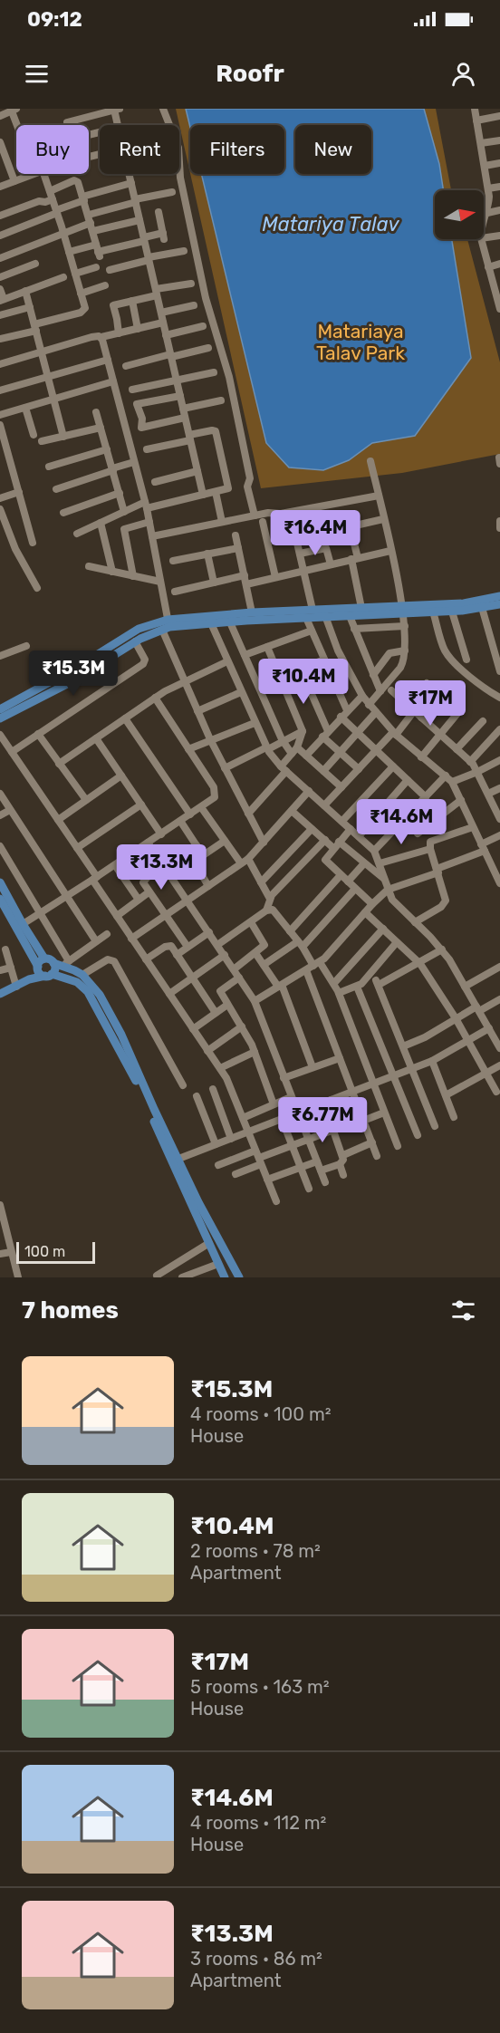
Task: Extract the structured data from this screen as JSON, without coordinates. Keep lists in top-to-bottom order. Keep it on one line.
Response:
{"water":["Matariya Talav"],"parks":["Matariaya Talav Park"],"scale_bar":"100 m","north":"right","page":{"status":"09:12","header":"Roofr","chip":["Buy","Rent","Filters","New"],"price":["₹16.4M","₹15.3M","₹10.4M","₹17M","₹14.6M","₹13.3M","₹6.77M"],"scale":"100 m","heading":"7 homes","list":[{"name":"₹15.3M","note":"4 rooms · 100 m² · House"},{"name":"₹10.4M","note":"2 rooms · 78 m² · Apartment"},{"name":"₹17M","note":"5 rooms · 163 m² · House"},{"name":"₹14.6M","note":"4 rooms · 112 m² · House"},{"name":"₹13.3M","note":"3 rooms · 86 m² · Apartment"}]}}
